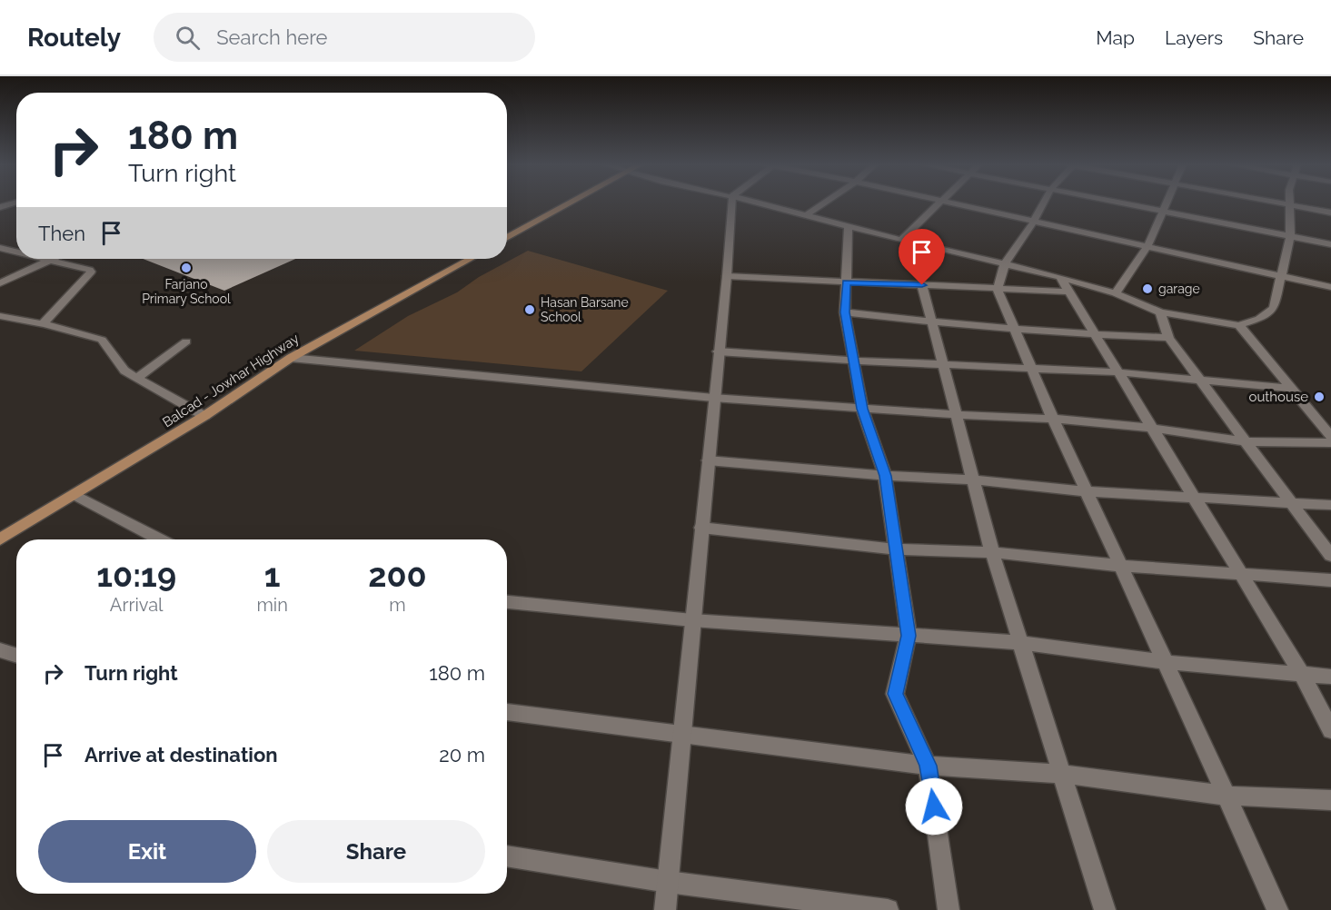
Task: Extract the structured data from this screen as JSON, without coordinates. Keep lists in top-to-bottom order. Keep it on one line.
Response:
{"streets":{"main road":["Balcad - Jowhar Highway"]},"places":["Farjano Primary School","garage","Hasan Barsane School","outhouse"],"page":{"header":"Routely","search":"Search here","nav":["Map","Layers","Share"],"turn":["180 m","Turn right"],"then":"Then","eta":["10:19","Arrival","1","min","200","m"],"list":[{"name":"Turn right","value":"180 m"},{"name":"Arrive at destination","value":"20 m"}],"buttons":["Exit","Share"]}}
